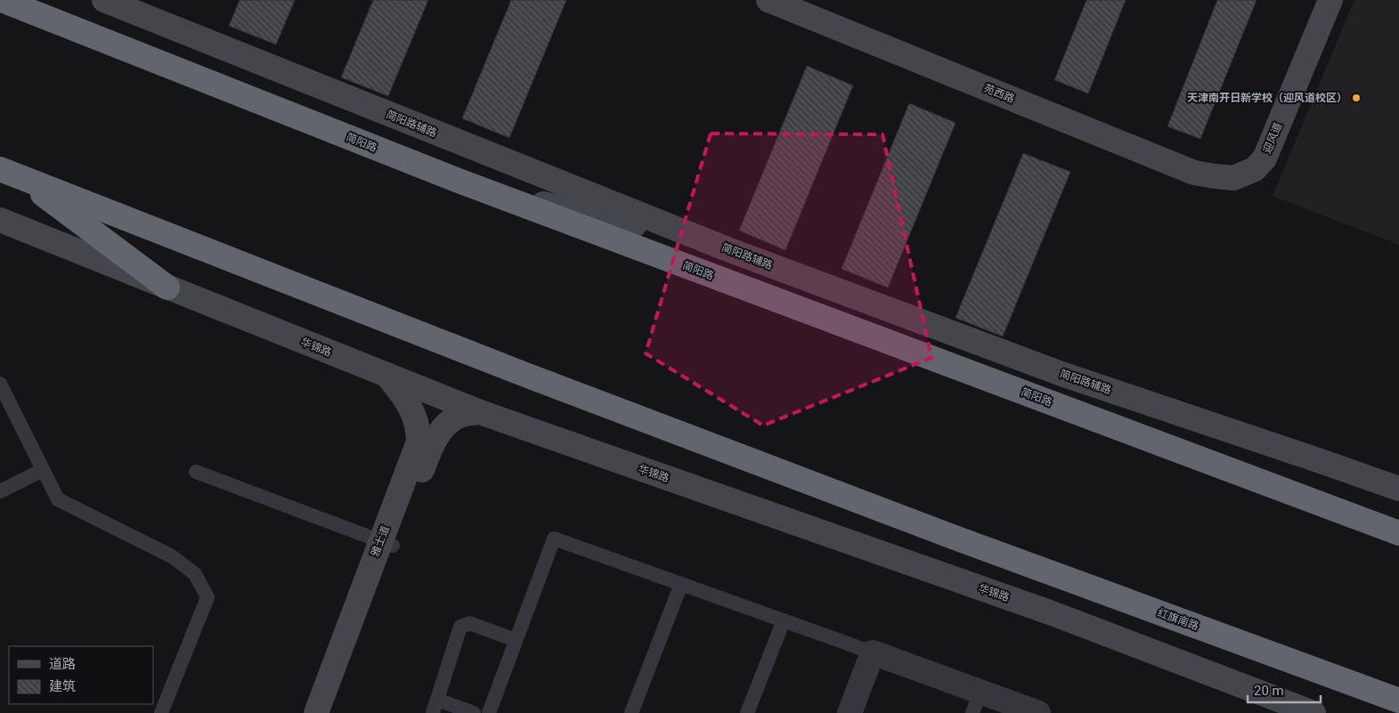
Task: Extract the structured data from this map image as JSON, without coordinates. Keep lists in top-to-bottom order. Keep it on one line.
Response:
{"streets":{"highway":["简阳路","红旗南路"],"street":["苑西路","简阳路辅路","迎风道","华锦路","雅士道"]},"crossings":[["苑西路","迎风道"],["华锦路","雅士道"]],"places":["天津南开日新学校（迎风道校区）"],"legend":["道路","建筑"],"scale_bar":"20 m"}
